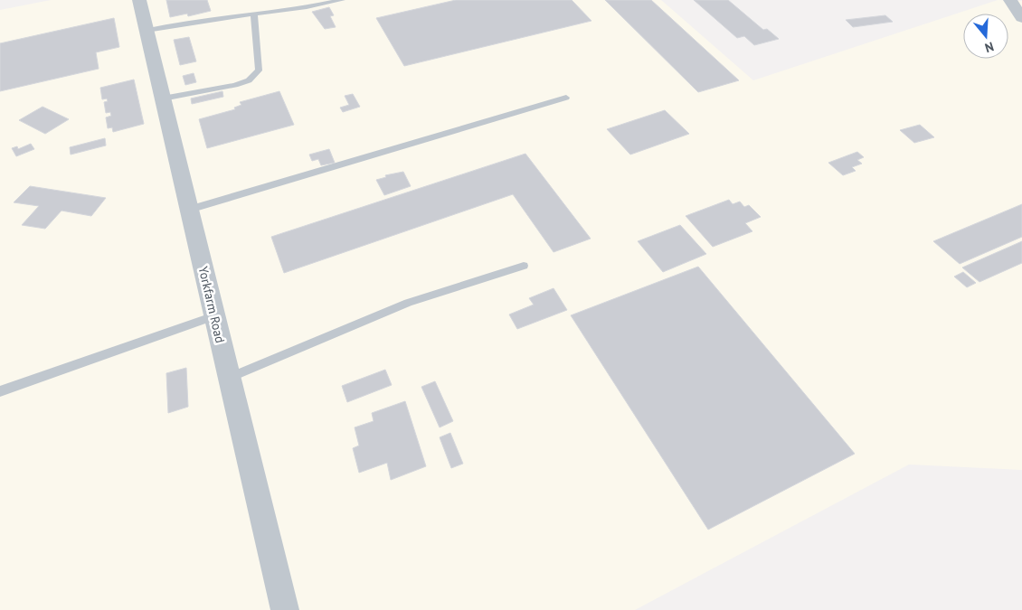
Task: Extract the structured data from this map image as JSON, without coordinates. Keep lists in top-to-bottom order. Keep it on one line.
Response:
{"streets":{"street":["Yorkfarm Road"]},"north":"bottom"}
